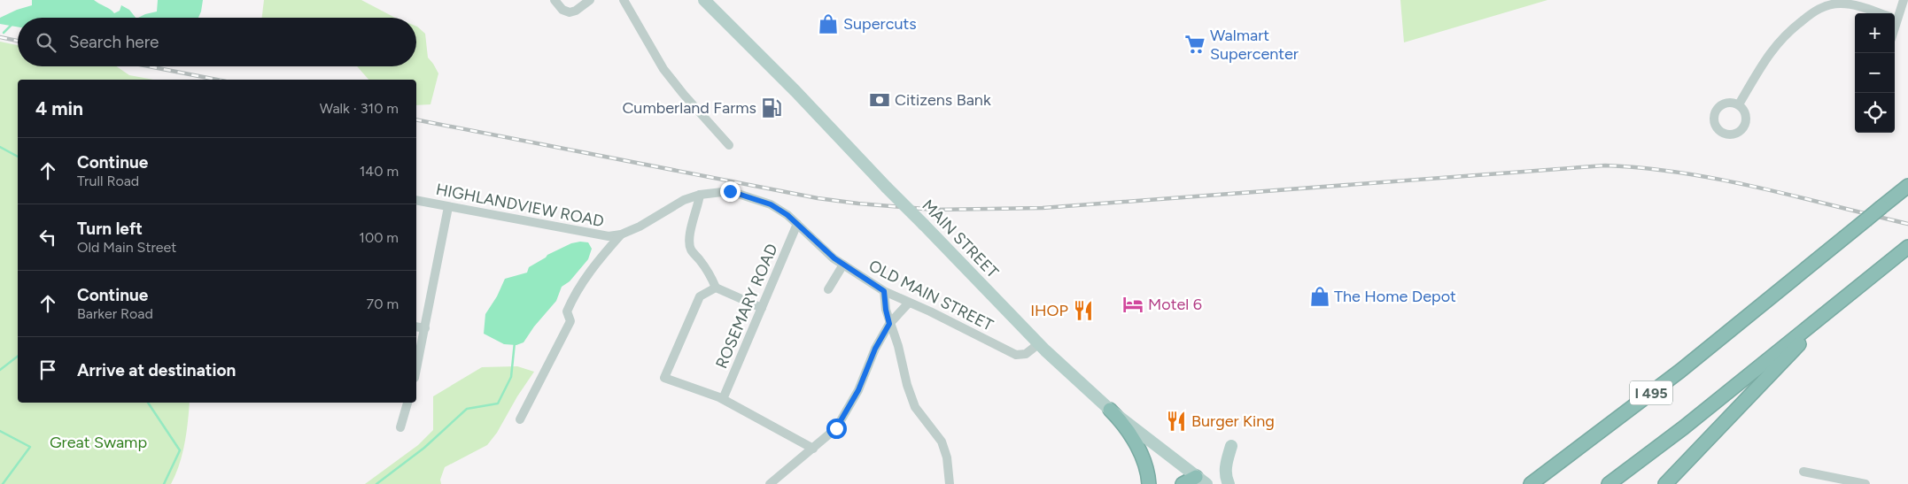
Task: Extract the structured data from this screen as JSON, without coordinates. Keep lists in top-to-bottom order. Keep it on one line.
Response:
{"streets":{"highway":["I 495"],"main road":["MAIN STREET"],"street":["HIGHLANDVIEW ROAD","OLD MAIN STREET","ROSEMARY ROAD"]},"crossings":[["HIGHLANDVIEW ROAD","OLD MAIN STREET"],["MAIN STREET","OLD MAIN STREET"],["OLD MAIN STREET","ROSEMARY ROAD"]],"parks":["Great Swamp"],"places":{"shop":["Supercuts","The Home Depot"],"supermarket":["Walmart Supercenter"],"bank":["Citizens Bank"],"fuel station":["Cumberland Farms"],"hotel":["Motel 6"],"restaurant":["IHOP","Burger King"]},"page":{"map_buttons":["+","−"],"search":"Search here","heading":["4 min","Walk · 310 m"],"list":[["Continue","Trull Road","140 m"],["Turn left","Old Main Street","100 m"],["Continue","Barker Road","70 m"],"Arrive at destination"]}}
